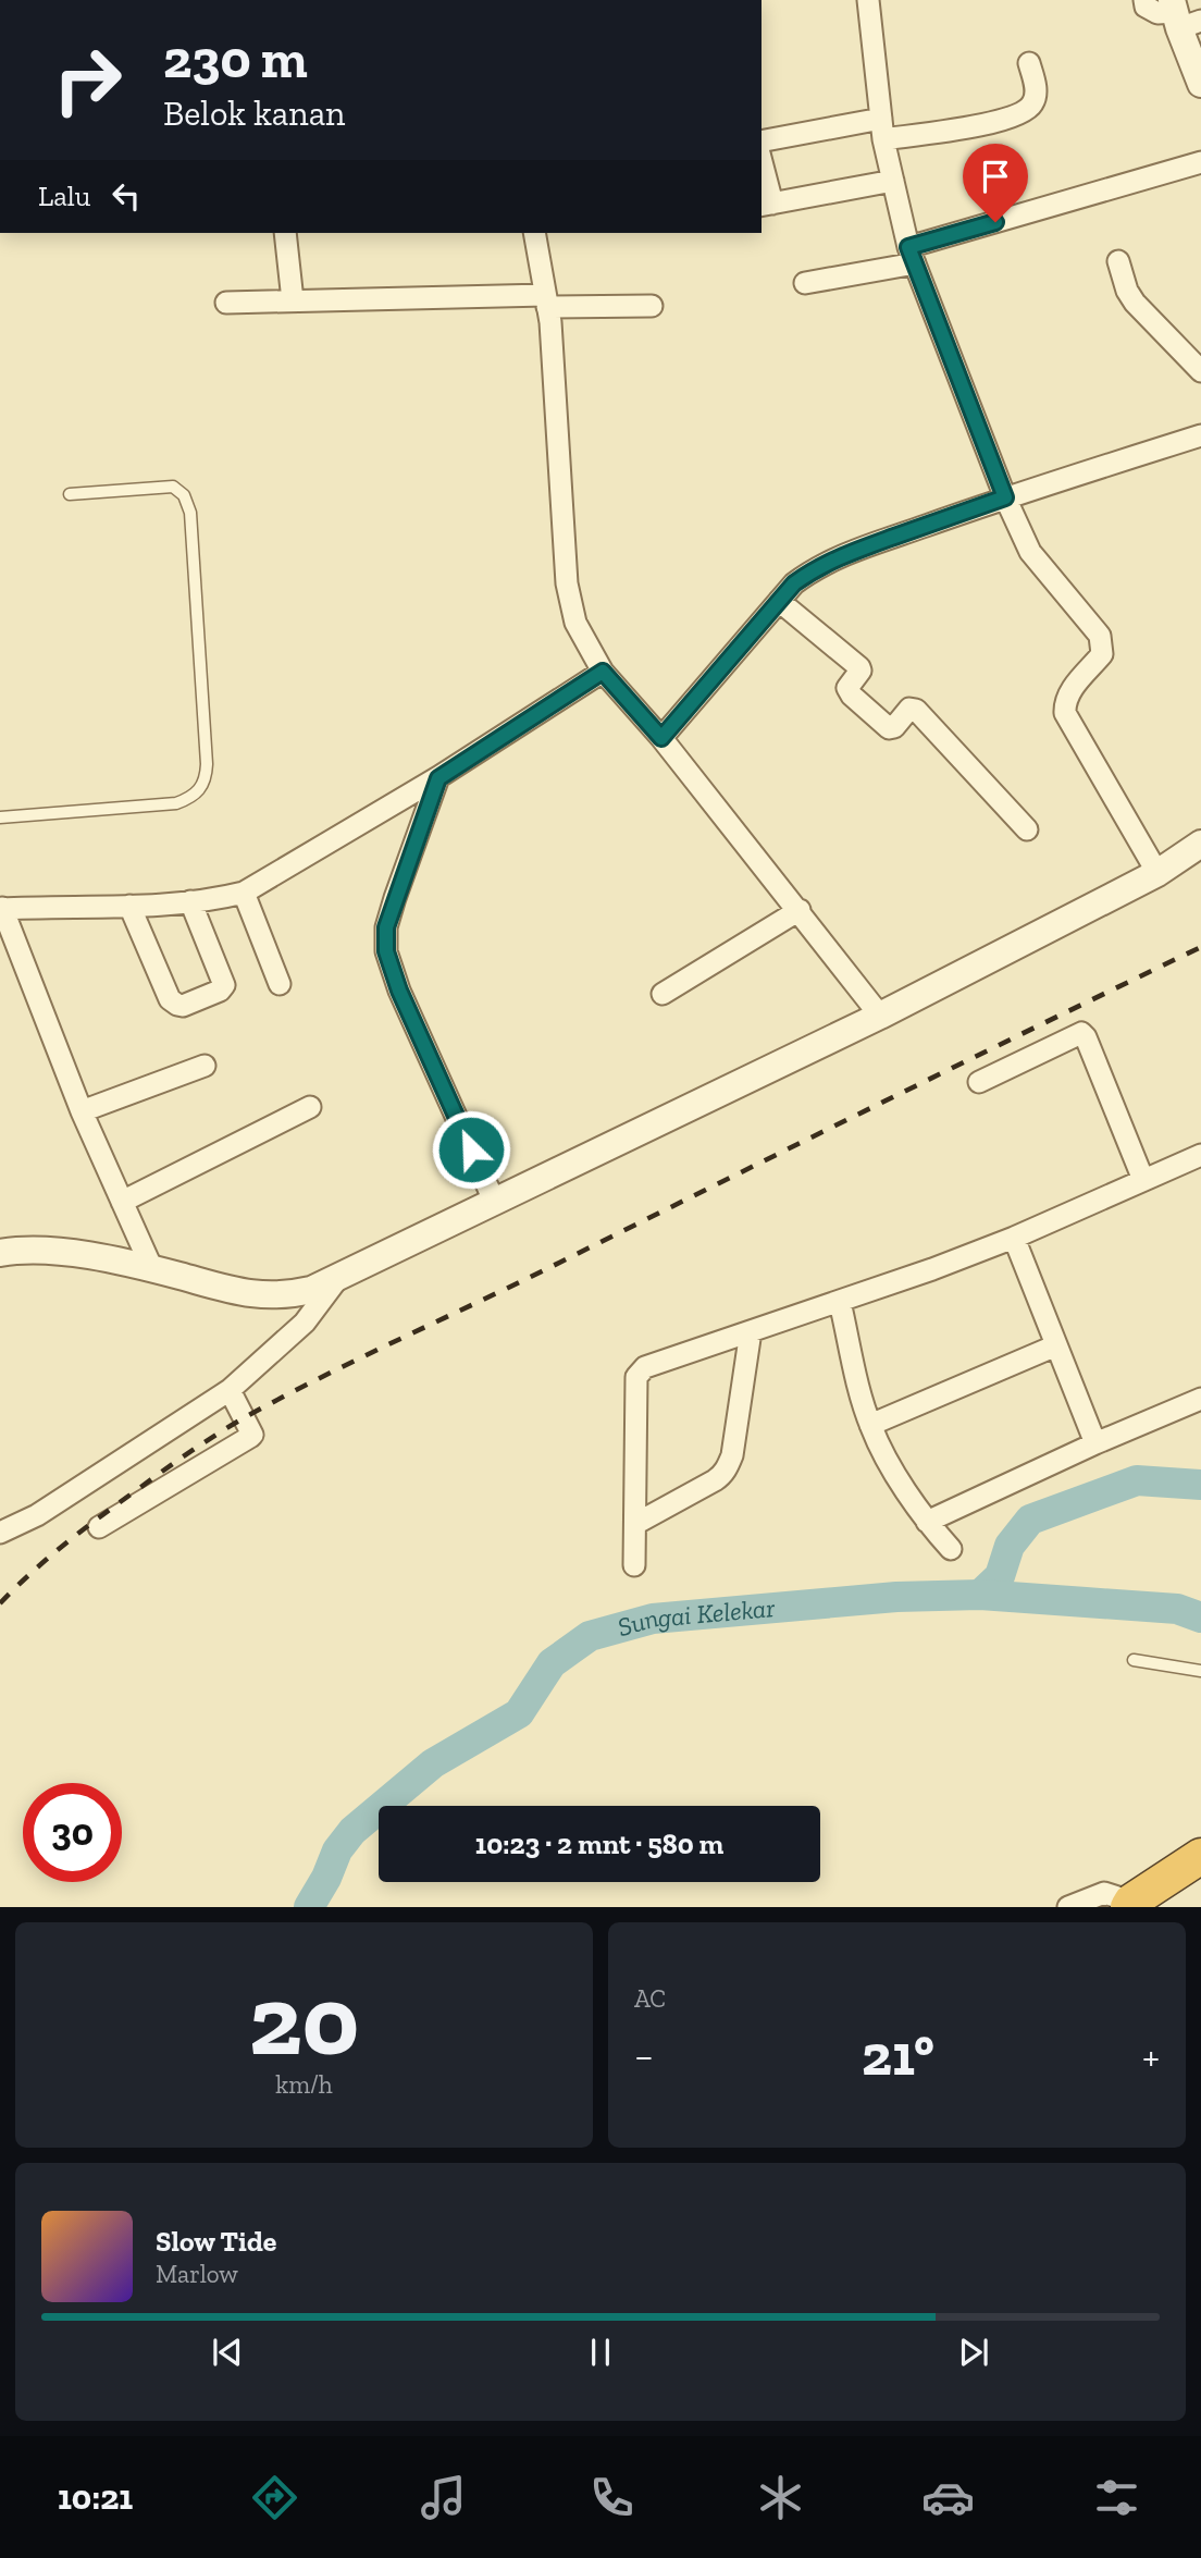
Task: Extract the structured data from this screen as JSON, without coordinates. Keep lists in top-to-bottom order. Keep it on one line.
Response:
{"water":["Sungai Kelekar"],"page":{"turn":["230 m","Belok kanan"],"then":"Lalu","limit":"30","trip":"10:23 · 2 mnt · 580 m","tile":[["20","km/h"],"AC"],"heat":["−","21°","+"],"song":["Slow Tide","Marlow"],"tabs":"10:21"}}
